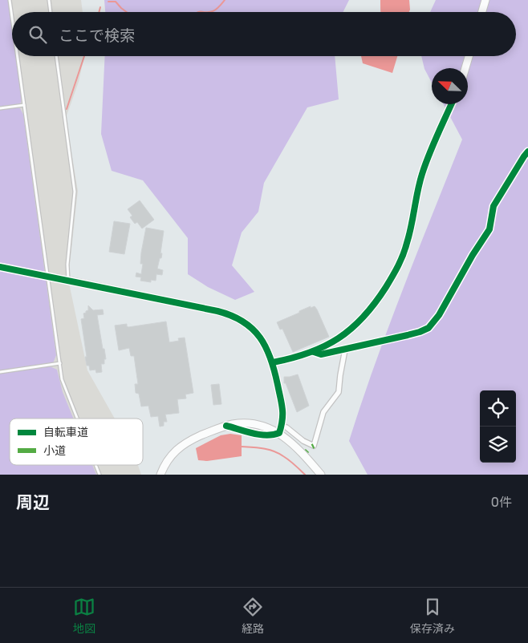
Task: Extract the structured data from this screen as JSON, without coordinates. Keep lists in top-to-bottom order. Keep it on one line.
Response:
{"legend":["自転車道","小道"],"north":"top left","page":{"search":"ここで検索","heading":["周辺","0件"],"nav":["地図","経路","保存済み"]}}
